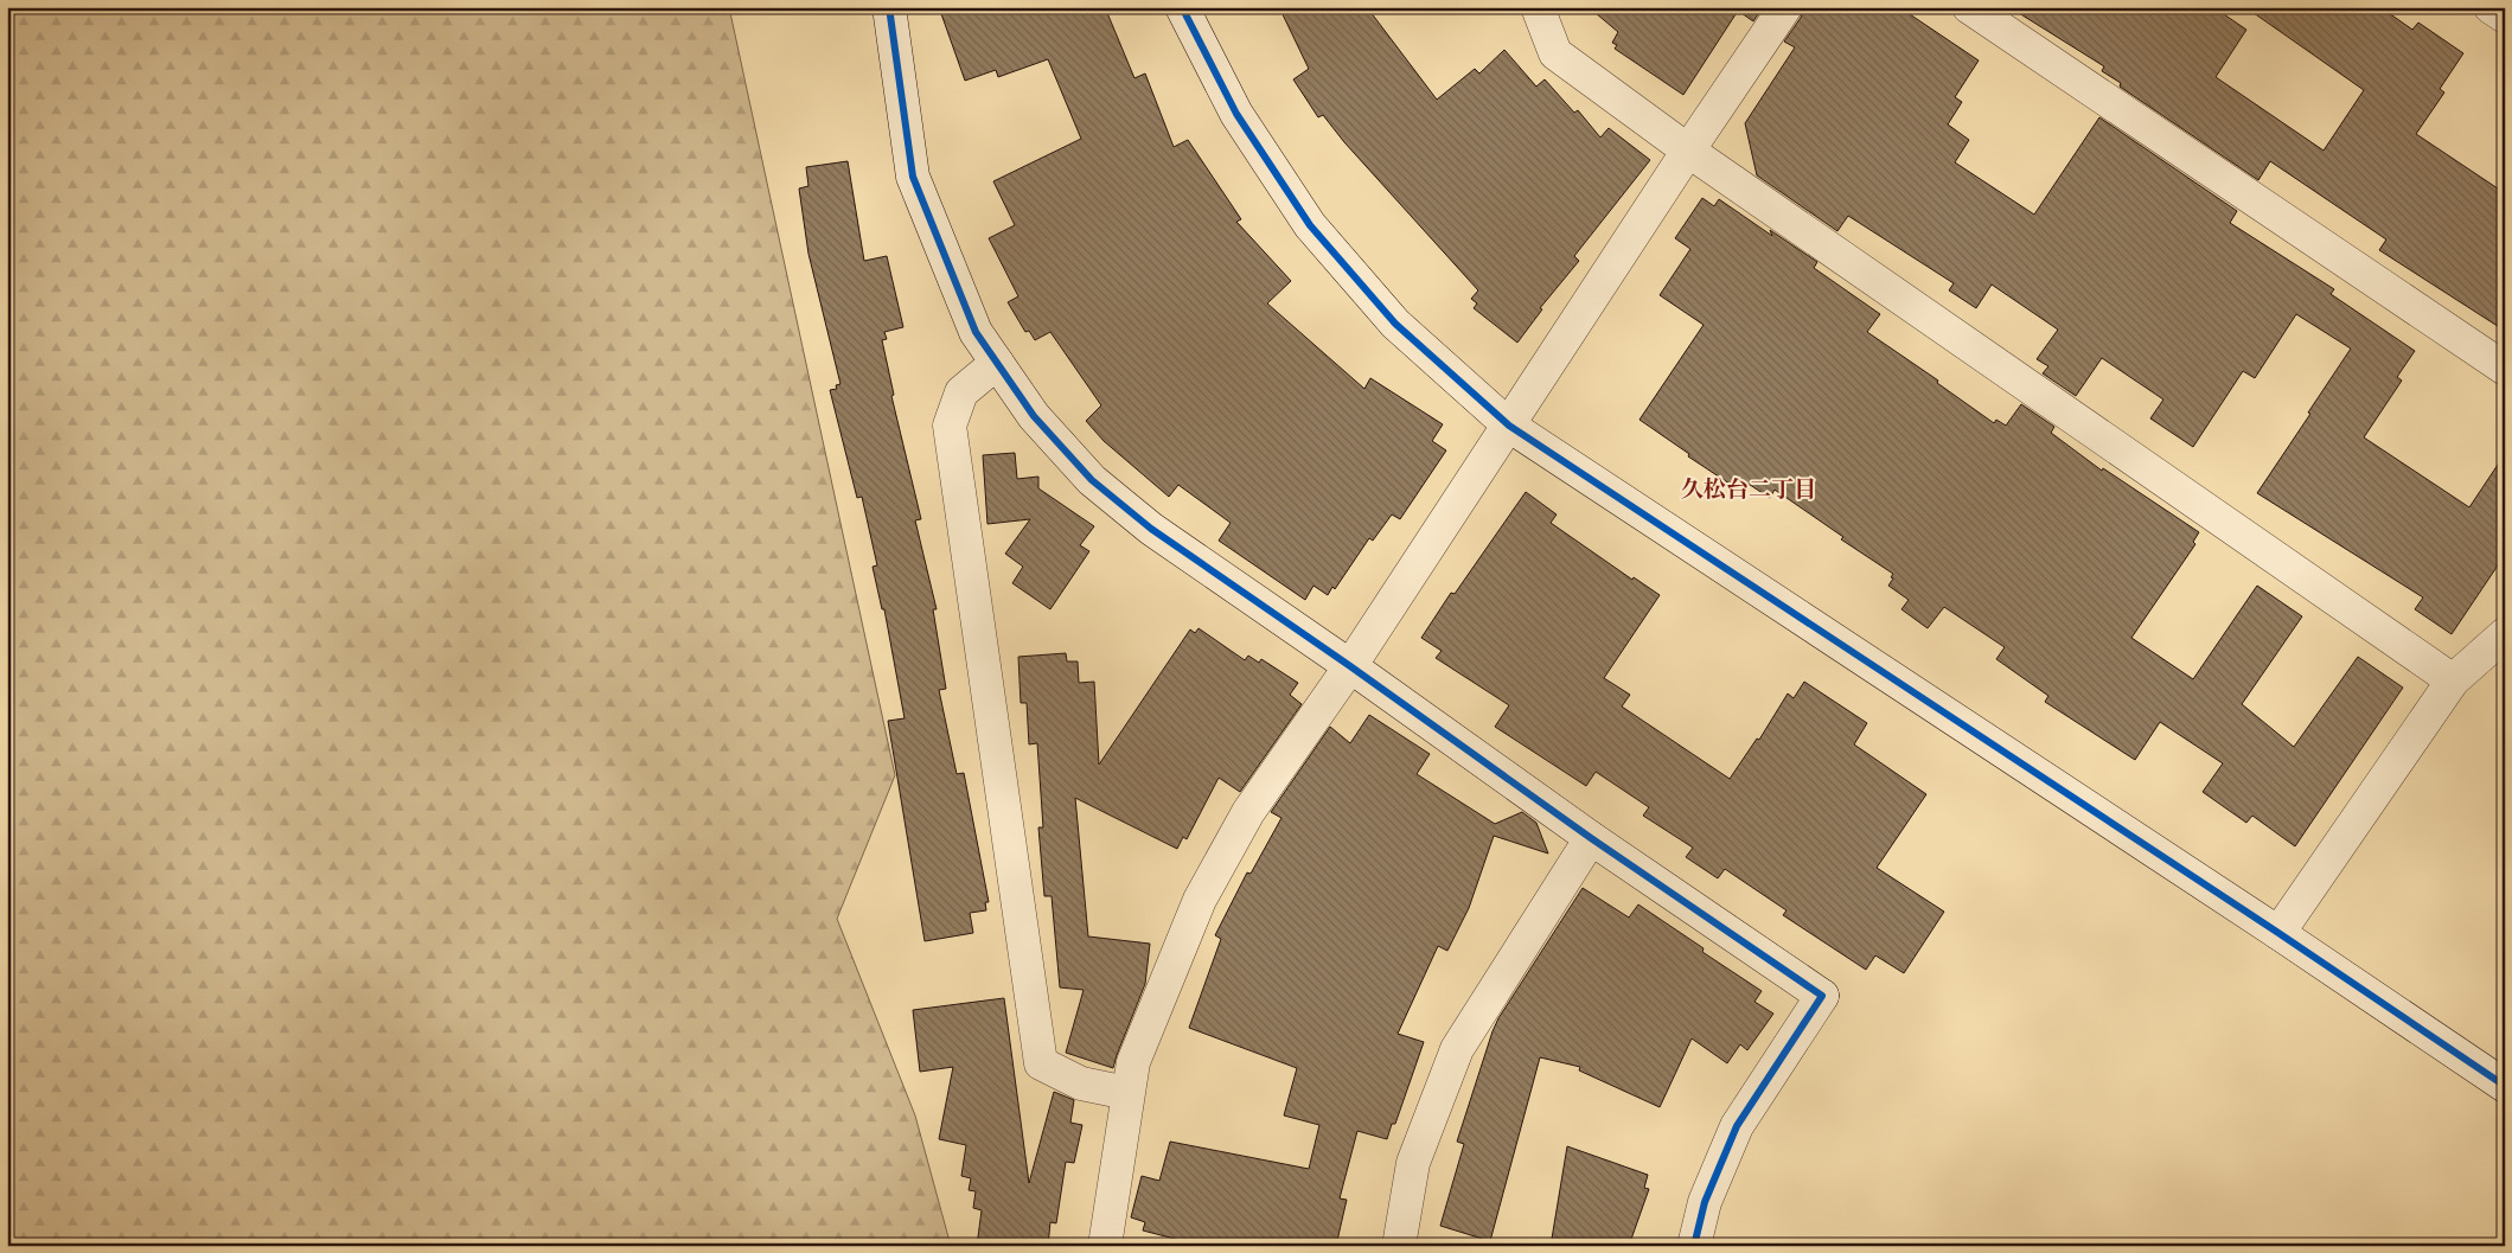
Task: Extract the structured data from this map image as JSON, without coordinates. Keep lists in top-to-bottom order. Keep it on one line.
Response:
{"districts":["久松台二丁目"]}
